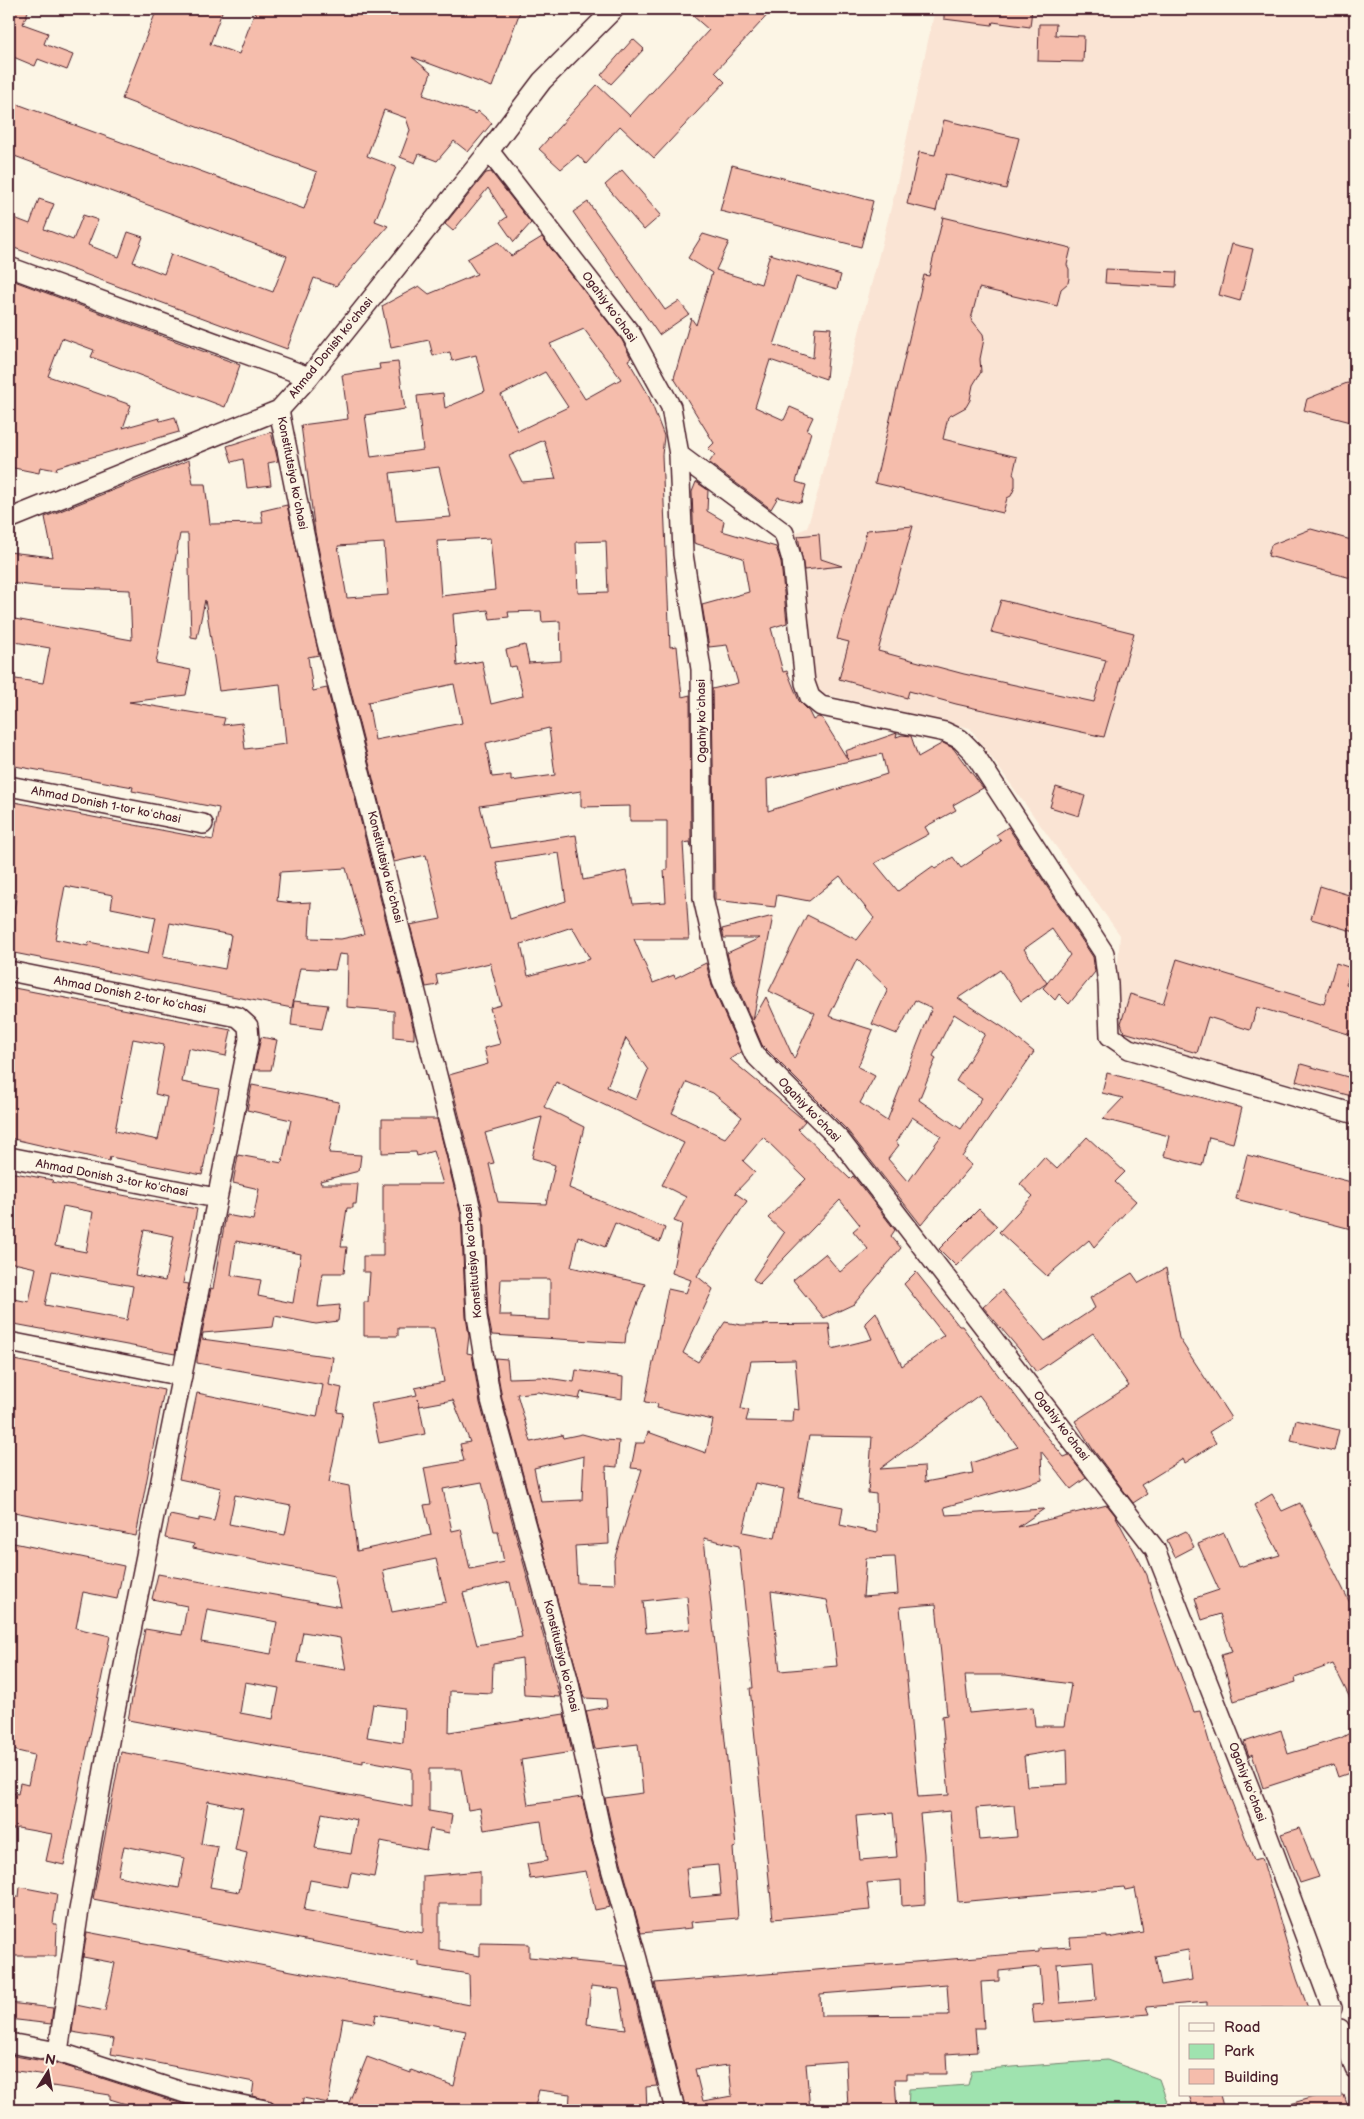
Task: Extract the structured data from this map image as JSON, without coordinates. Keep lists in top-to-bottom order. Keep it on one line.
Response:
{"streets":{"street":["Ogahiy koʻchasi","Ahmad Donish koʻchasi","Konstitutsiya koʻchasi","Ahmad Donish 1-tor koʻchasi","Ahmad Donish 2-tor koʻchasi","Ahmad Donish 3-tor koʻchasi"]},"crossings":[["Ogahiy koʻchasi","Ahmad Donish koʻchasi"],["Ahmad Donish koʻchasi","Konstitutsiya koʻchasi"],["Ahmad Donish 2-tor koʻchasi","Ahmad Donish 3-tor koʻchasi"]],"legend":["Road","Park","Building"],"north":"top"}
